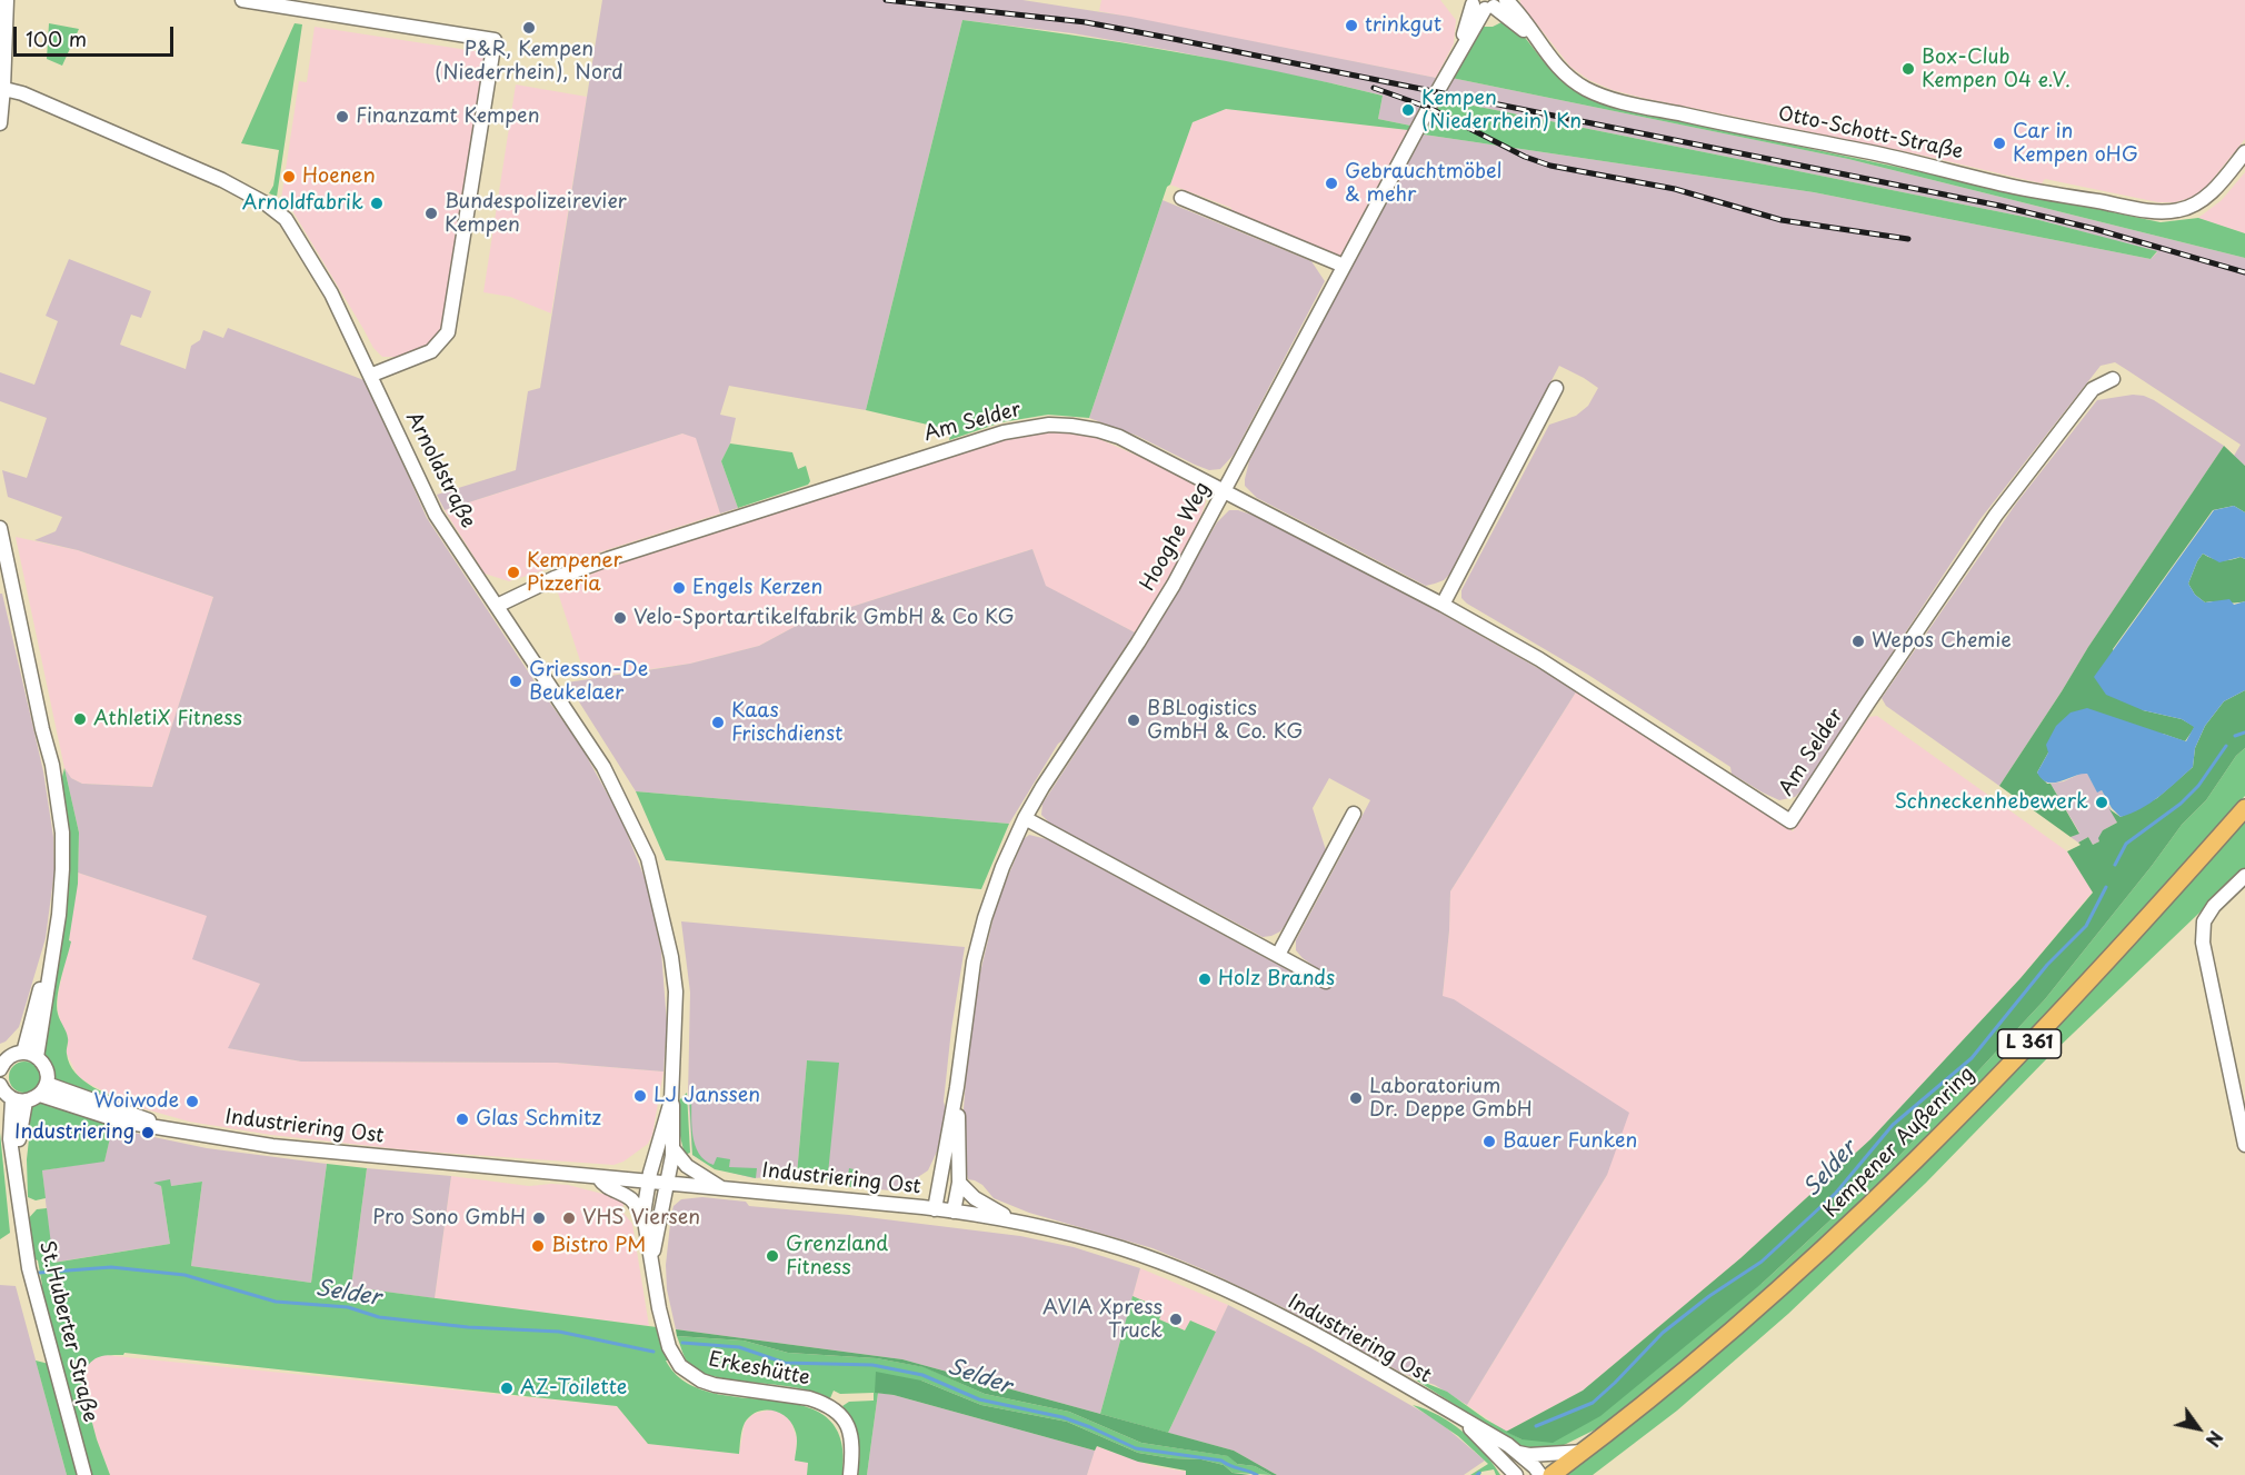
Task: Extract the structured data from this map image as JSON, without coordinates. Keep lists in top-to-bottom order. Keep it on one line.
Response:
{"streets":{"main road":["L 361","Kempener Außenring"],"street":["Otto-Schott-Straße","Am Selder","Arnoldstraße","Hooghe Weg","Industriering Ost","St.Huberter Straße","Erkeshütte"]},"crossings":[["Otto-Schott-Straße","Hooghe Weg"],["Am Selder","Arnoldstraße"],["Am Selder","Hooghe Weg"],["Arnoldstraße","Industriering Ost"],["Arnoldstraße","Erkeshütte"],["Hooghe Weg","Industriering Ost"],["Industriering Ost","Erkeshütte"]],"water":["Selder"],"places":["trinkgut","P&R, Kempen (Niederrhein), Nord","Box-Club Kempen 04 e.V.","Kempen (Niederrhein) Kn","Finanzamt Kempen","Car in Kempen oHG","Hoenen","Gebrauchtmöbel & mehr","Arnoldfabrik","Bundespolizeirevier Kempen","Kempener Pizzeria","Engels Kerzen","Velo-Sportartikelfabrik GmbH & Co KG","Wepos Chemie","Griesson-De Beukelaer","AthletiX Fitness","BBLogistics GmbH & Co. KG","Kaas Frischdienst","Schneckenhebewerk","Holz Brands","LJ Janssen","Laboratorium Dr. Deppe GmbH","Woiwode","Glas Schmitz","Industriering","Bauer Funken","Pro Sono GmbH","VHS Viersen","Bistro PM","Grenzland Fitness","AVIA Xpress Truck","AZ-Toilette"],"scale_bar":"100 m","north":"bottom right"}
